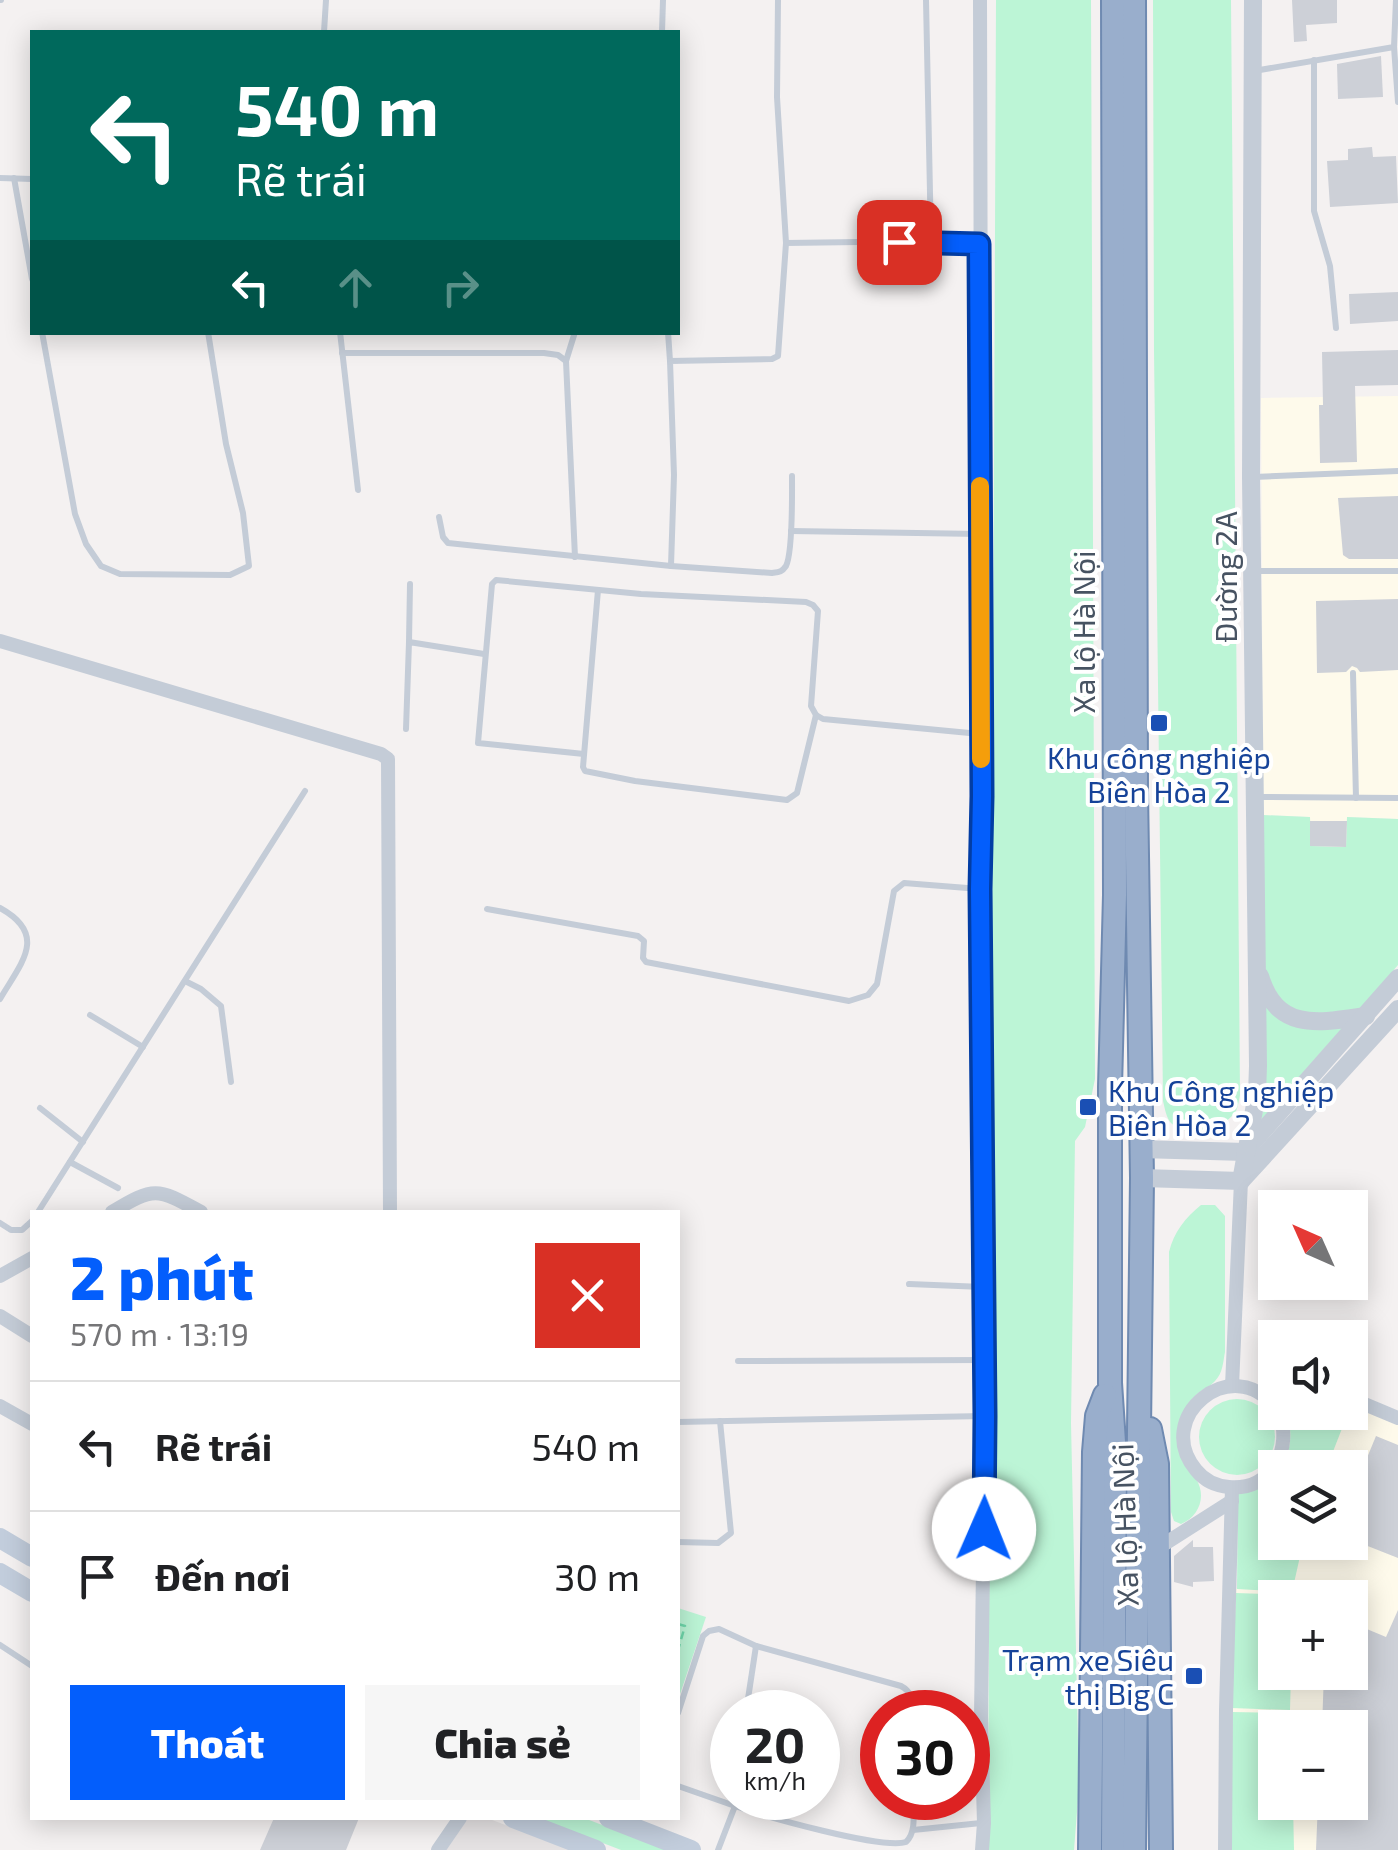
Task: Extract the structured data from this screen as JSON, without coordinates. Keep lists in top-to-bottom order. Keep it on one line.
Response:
{"streets":{"highway":["Xa lộ Hà Nội"],"street":["Đường 2A"]},"places":{"transit":["Khu công nghiệp Biên Hòa 2","Khu Công nghiệp Biên Hòa 2","Trạm xe Siêu thị Big C"]},"north":"top left","page":{"turn":["540 m","Rẽ trái"],"map_buttons":["+","−"],"heading":["2 phút","570 m · 13:19"],"list":[{"name":"Rẽ trái","value":"540 m"},{"name":"Đến nơi","value":"30 m"}],"buttons":["Thoát","Chia sẻ"],"speed":"20 km/h","limit":"30"}}
